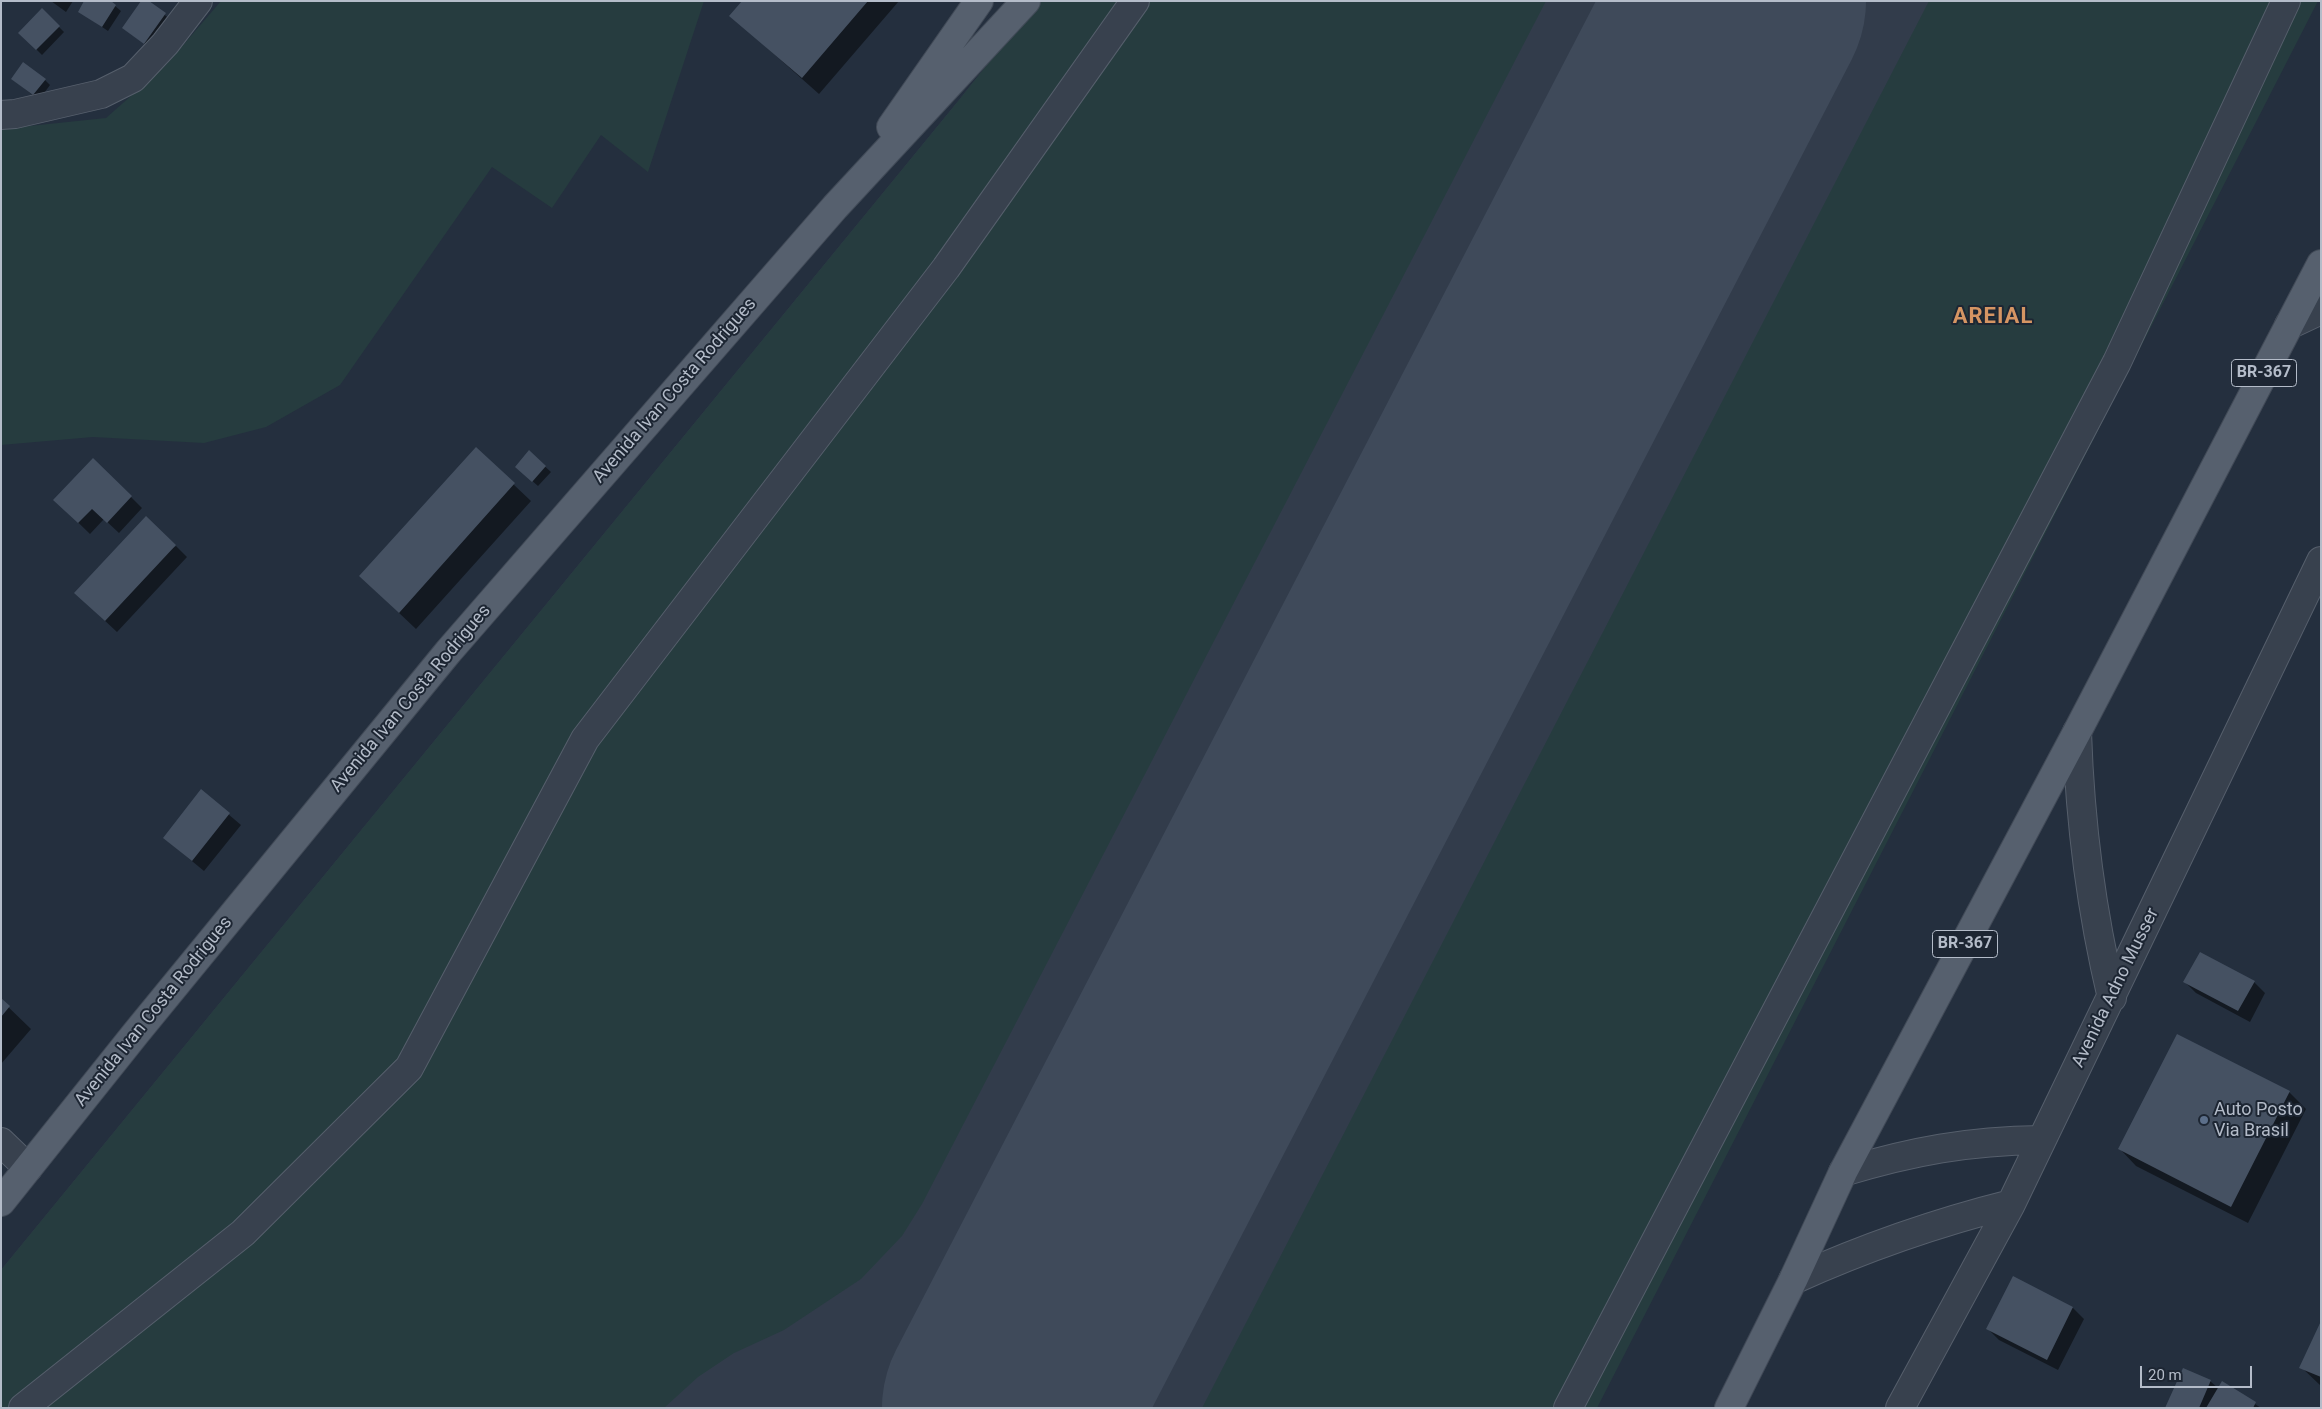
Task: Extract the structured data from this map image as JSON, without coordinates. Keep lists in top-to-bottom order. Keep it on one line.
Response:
{"streets":{"main road":["BR-367","Avenida Ivan Costa Rodrigues"],"street":["Avenida Adno Musser"]},"districts":["AREIAL"],"places":["Auto Posto Via Brasil"],"scale_bar":"20 m"}
